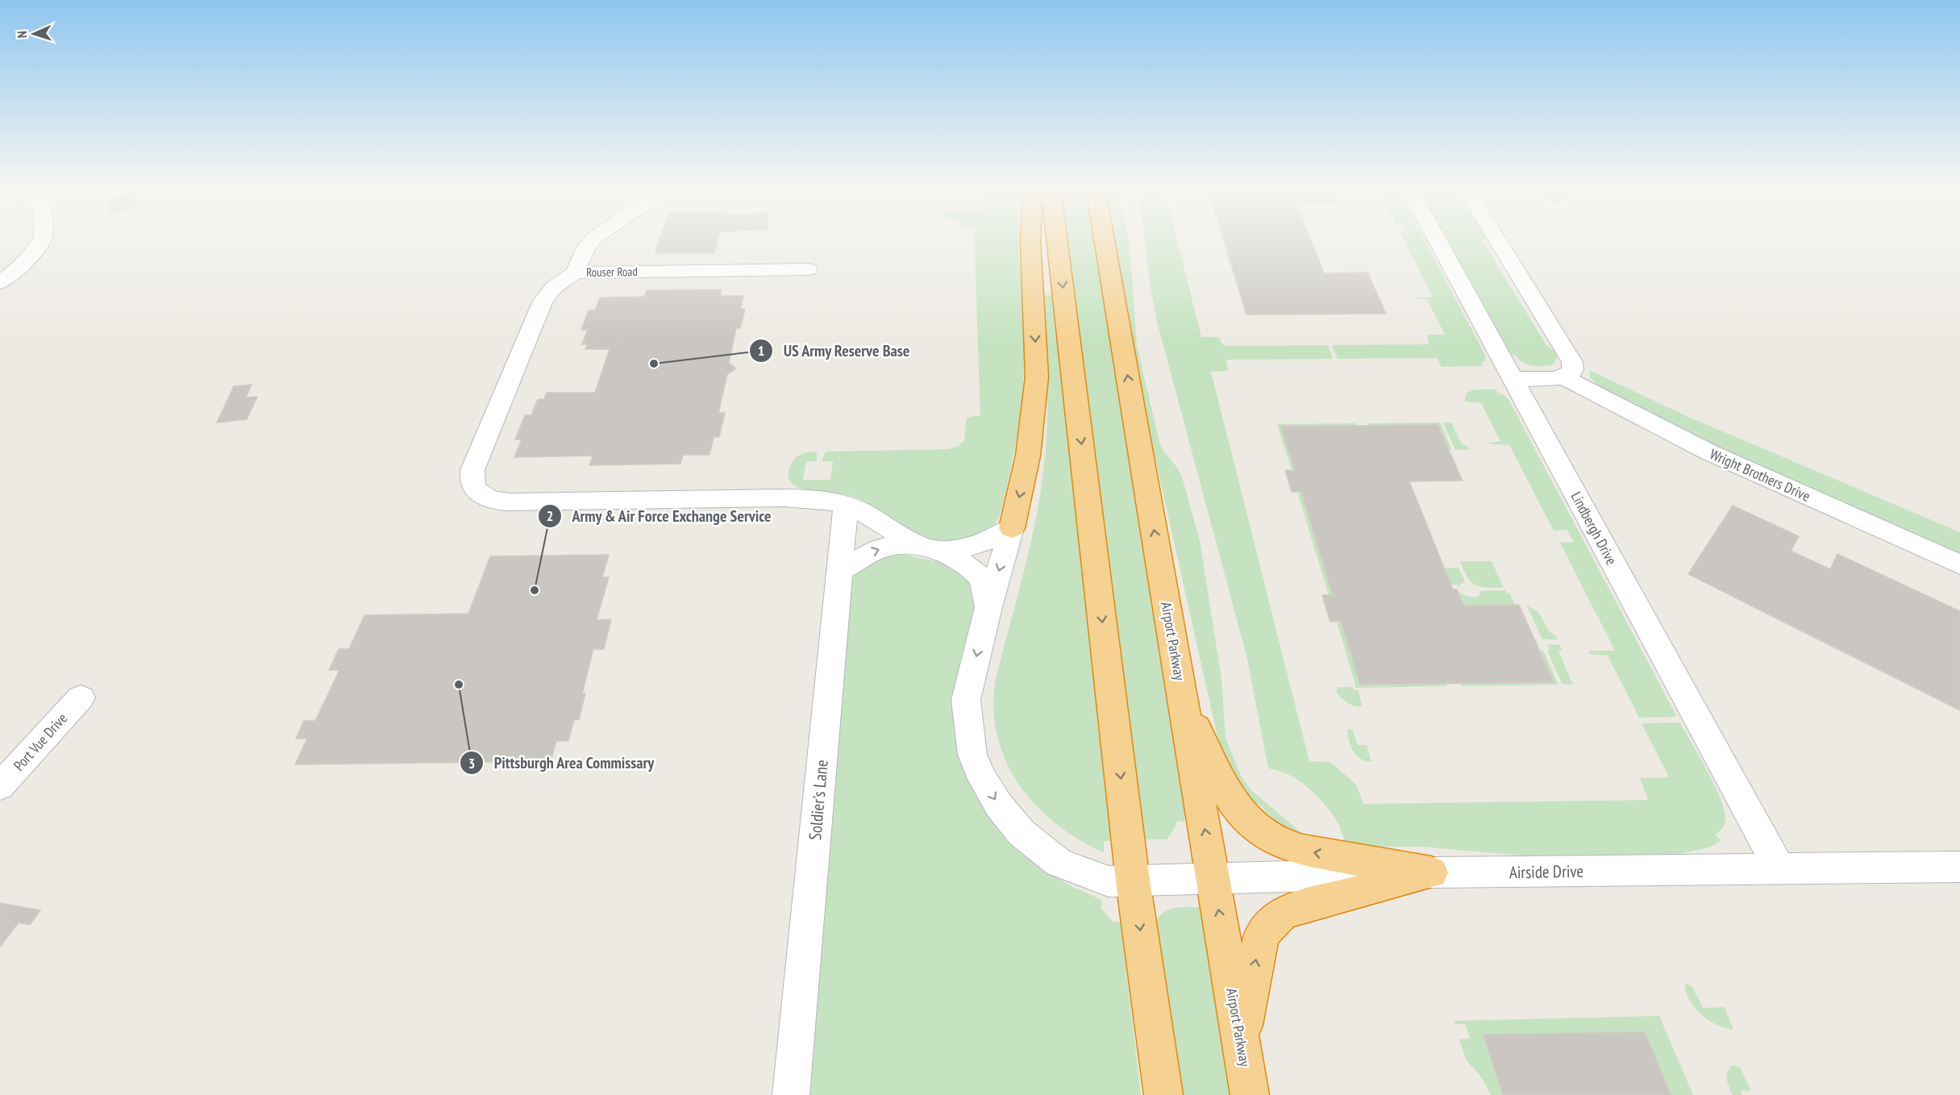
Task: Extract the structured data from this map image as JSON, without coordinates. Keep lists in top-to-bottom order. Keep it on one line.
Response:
{"streets":{"highway":["Airport Parkway"],"street":["Rouser Road","Wright Brothers Drive","Lindbergh Drive","Port Vue Drive","Soldier's Lane","Airside Drive"]},"crossings":[["Wright Brothers Drive","Lindbergh Drive"],["Lindbergh Drive","Airside Drive"],["Airport Parkway","Airside Drive"]],"places":["US Army Reserve Base","Army & Air Force Exchange Service","Pittsburgh Area Commissary"],"north":"left"}
